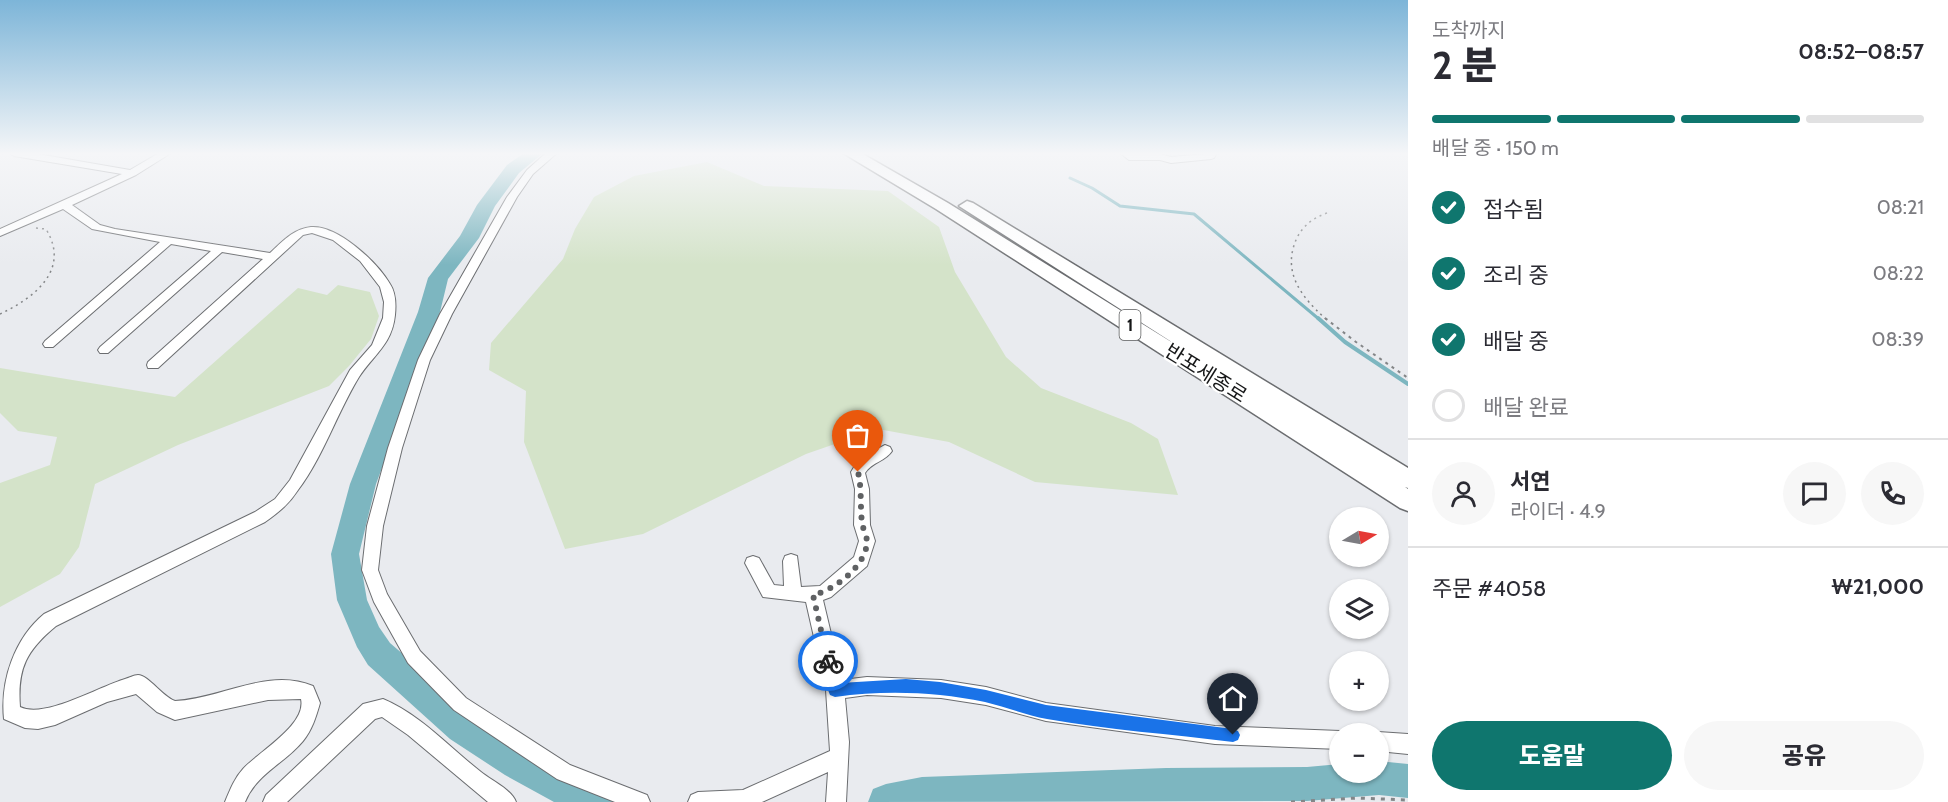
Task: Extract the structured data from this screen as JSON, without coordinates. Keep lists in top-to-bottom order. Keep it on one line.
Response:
{"streets":{"highway":["1","반포세종로"]},"north":"right","page":{"heading":["2 분","도착까지","08:52–08:57"],"panel":["서연","라이더 · 4.9","주문 #4058","₩21,000"],"bar":"배달 중 · 150 m","list":[["접수됨","08:21"],["조리 중","08:22"],["배달 중","08:39"],"배달 완료"],"map_buttons":["+","−"],"buttons":["도움말","공유"]}}
